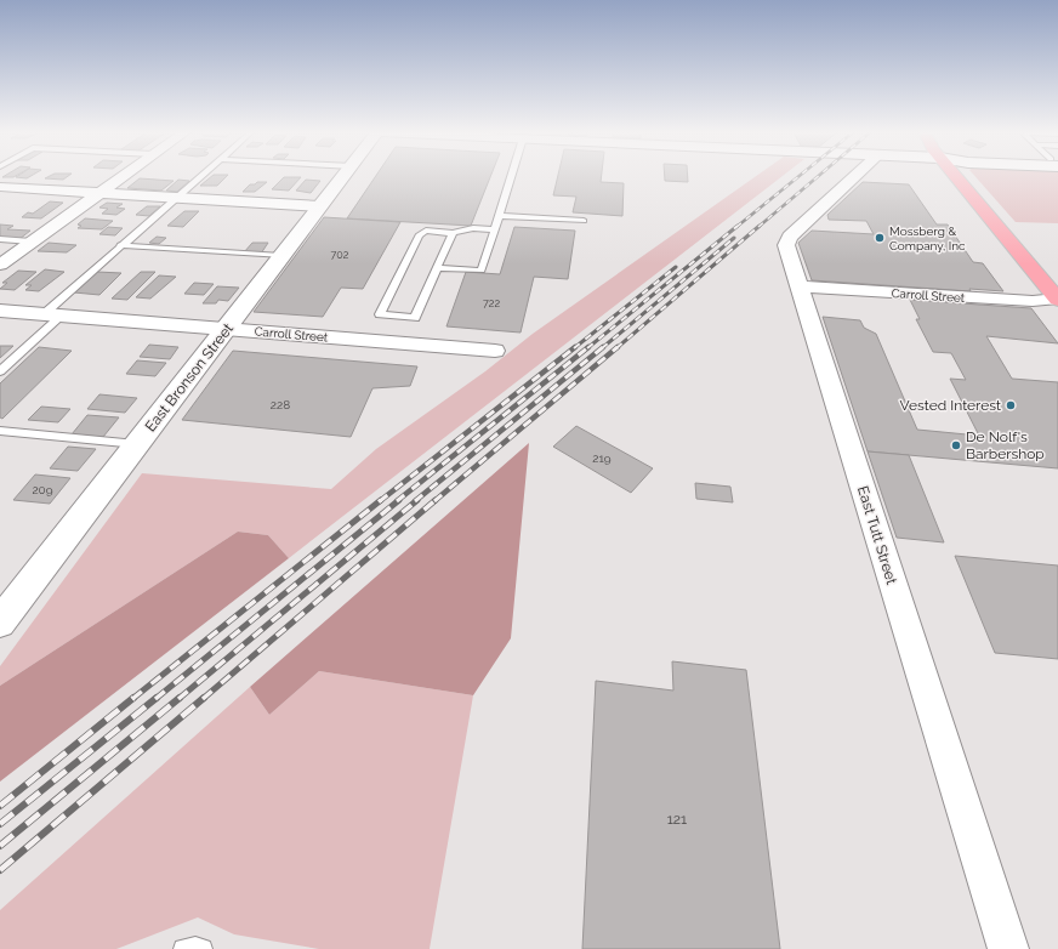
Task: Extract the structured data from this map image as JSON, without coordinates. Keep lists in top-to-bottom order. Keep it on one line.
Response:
{"streets":{"street":["Carroll Street","East Bronson Street","East Tutt Street"]},"crossings":[["Carroll Street","East Bronson Street"],["Carroll Street","East Tutt Street"]],"places":["Mossberg & Company, Inc","Vested Interest","De Nolf's Barbershop"],"house_numbers":["702","722","228","219","209","121"]}
